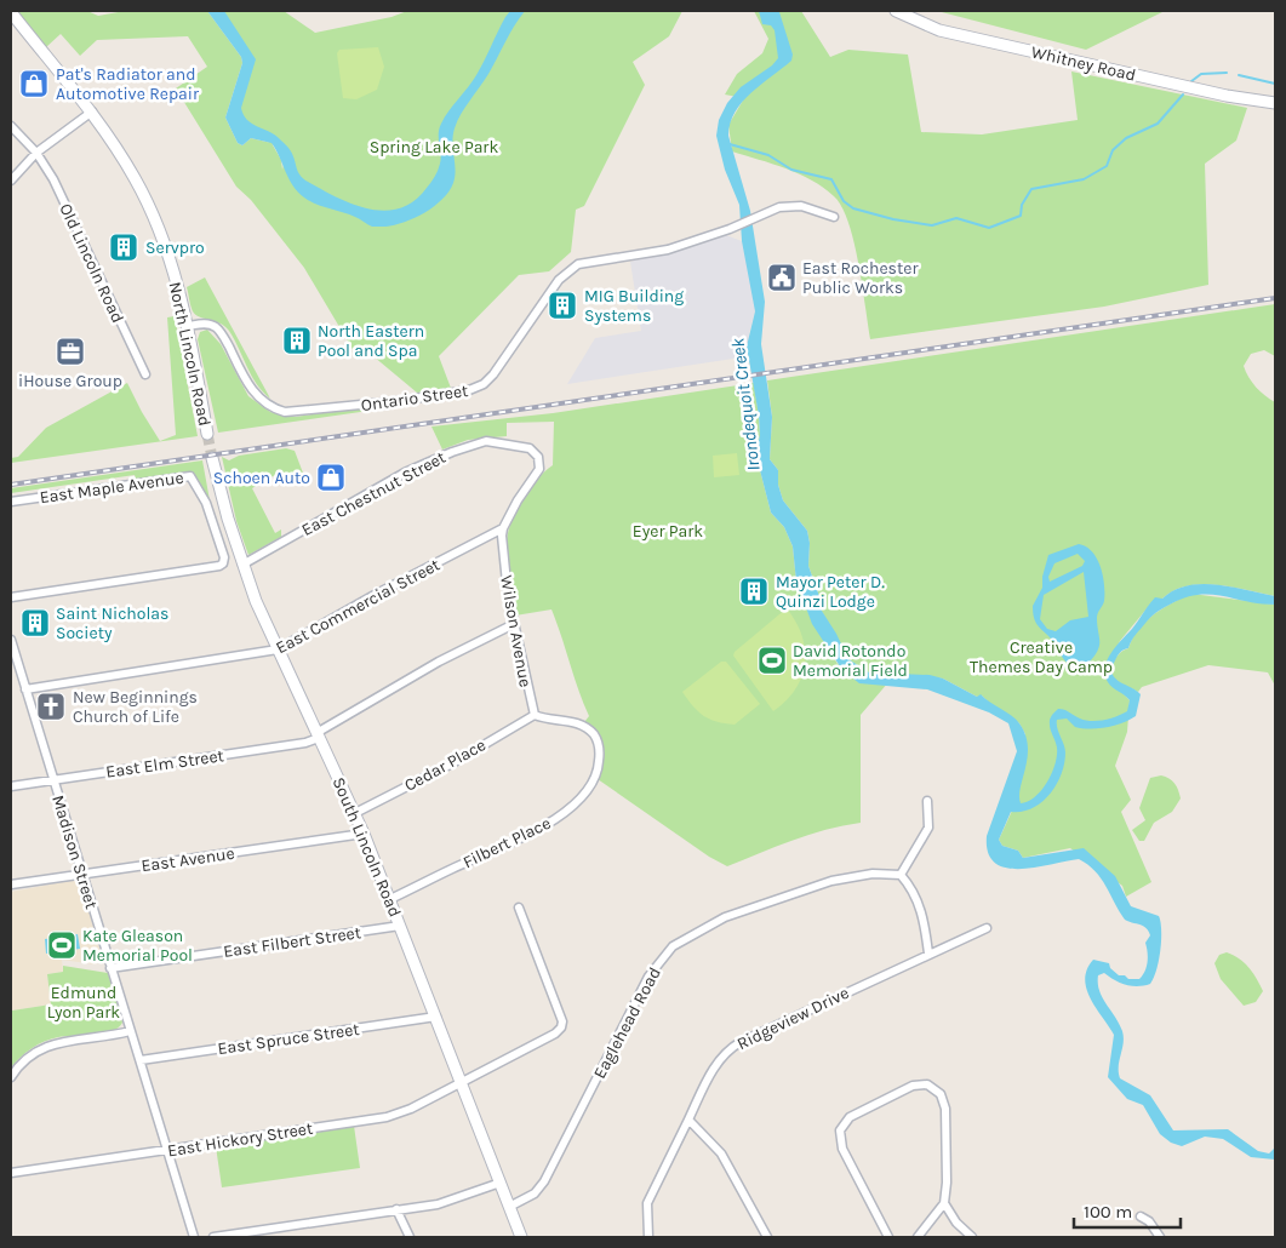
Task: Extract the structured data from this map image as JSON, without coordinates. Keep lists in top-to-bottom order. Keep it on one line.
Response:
{"streets":{"street":["Whitney Road","Old Lincoln Road","North Lincoln Road","Ontario Street","East Maple Avenue","East Chestnut Street","East Commercial Street","Wilson Avenue","East Elm Street","Cedar Place","Filbert Place","South Lincoln Road","Madison Street","East Avenue","East Filbert Street","Ridgeview Drive","Eaglehead Road","East Spruce Street","East Hickory Street"]},"crossings":[["North Lincoln Road","Ontario Street"],["East Chestnut Street","East Commercial Street"],["East Chestnut Street","Wilson Avenue"],["East Chestnut Street","South Lincoln Road"],["East Commercial Street","Wilson Avenue"],["East Commercial Street","South Lincoln Road"],["East Commercial Street","Madison Street"],["Wilson Avenue","East Elm Street"],["Wilson Avenue","Cedar Place"],["Wilson Avenue","Filbert Place"],["East Elm Street","South Lincoln Road"],["East Elm Street","Madison Street"],["Cedar Place","Filbert Place"],["Cedar Place","South Lincoln Road"],["Filbert Place","South Lincoln Road"],["South Lincoln Road","East Avenue"],["South Lincoln Road","East Filbert Street"],["South Lincoln Road","Eaglehead Road"],["South Lincoln Road","East Spruce Street"],["South Lincoln Road","East Hickory Street"],["Madison Street","East Avenue"],["Madison Street","East Filbert Street"],["Madison Street","East Spruce Street"],["Madison Street","East Hickory Street"]],"water":["Irondequoit Creek"],"parks":["Spring Lake Park","Eyer Park","Creative Themes Day Camp","Edmund Lyon Park"],"places":{"shop":["Pat's Radiator and Automotive Repair","Schoen Auto"],"building":["Servpro","MIG Building Systems","North Eastern Pool and Spa","Mayor Peter D. Quinzi Lodge","Saint Nicholas Society"],"public building":["East Rochester Public Works"],"office":["iHouse Group"],"sports":["David Rotondo Memorial Field","Kate Gleason Memorial Pool"],"church":["New Beginnings Church of Life"]},"scale_bar":"100 m"}
